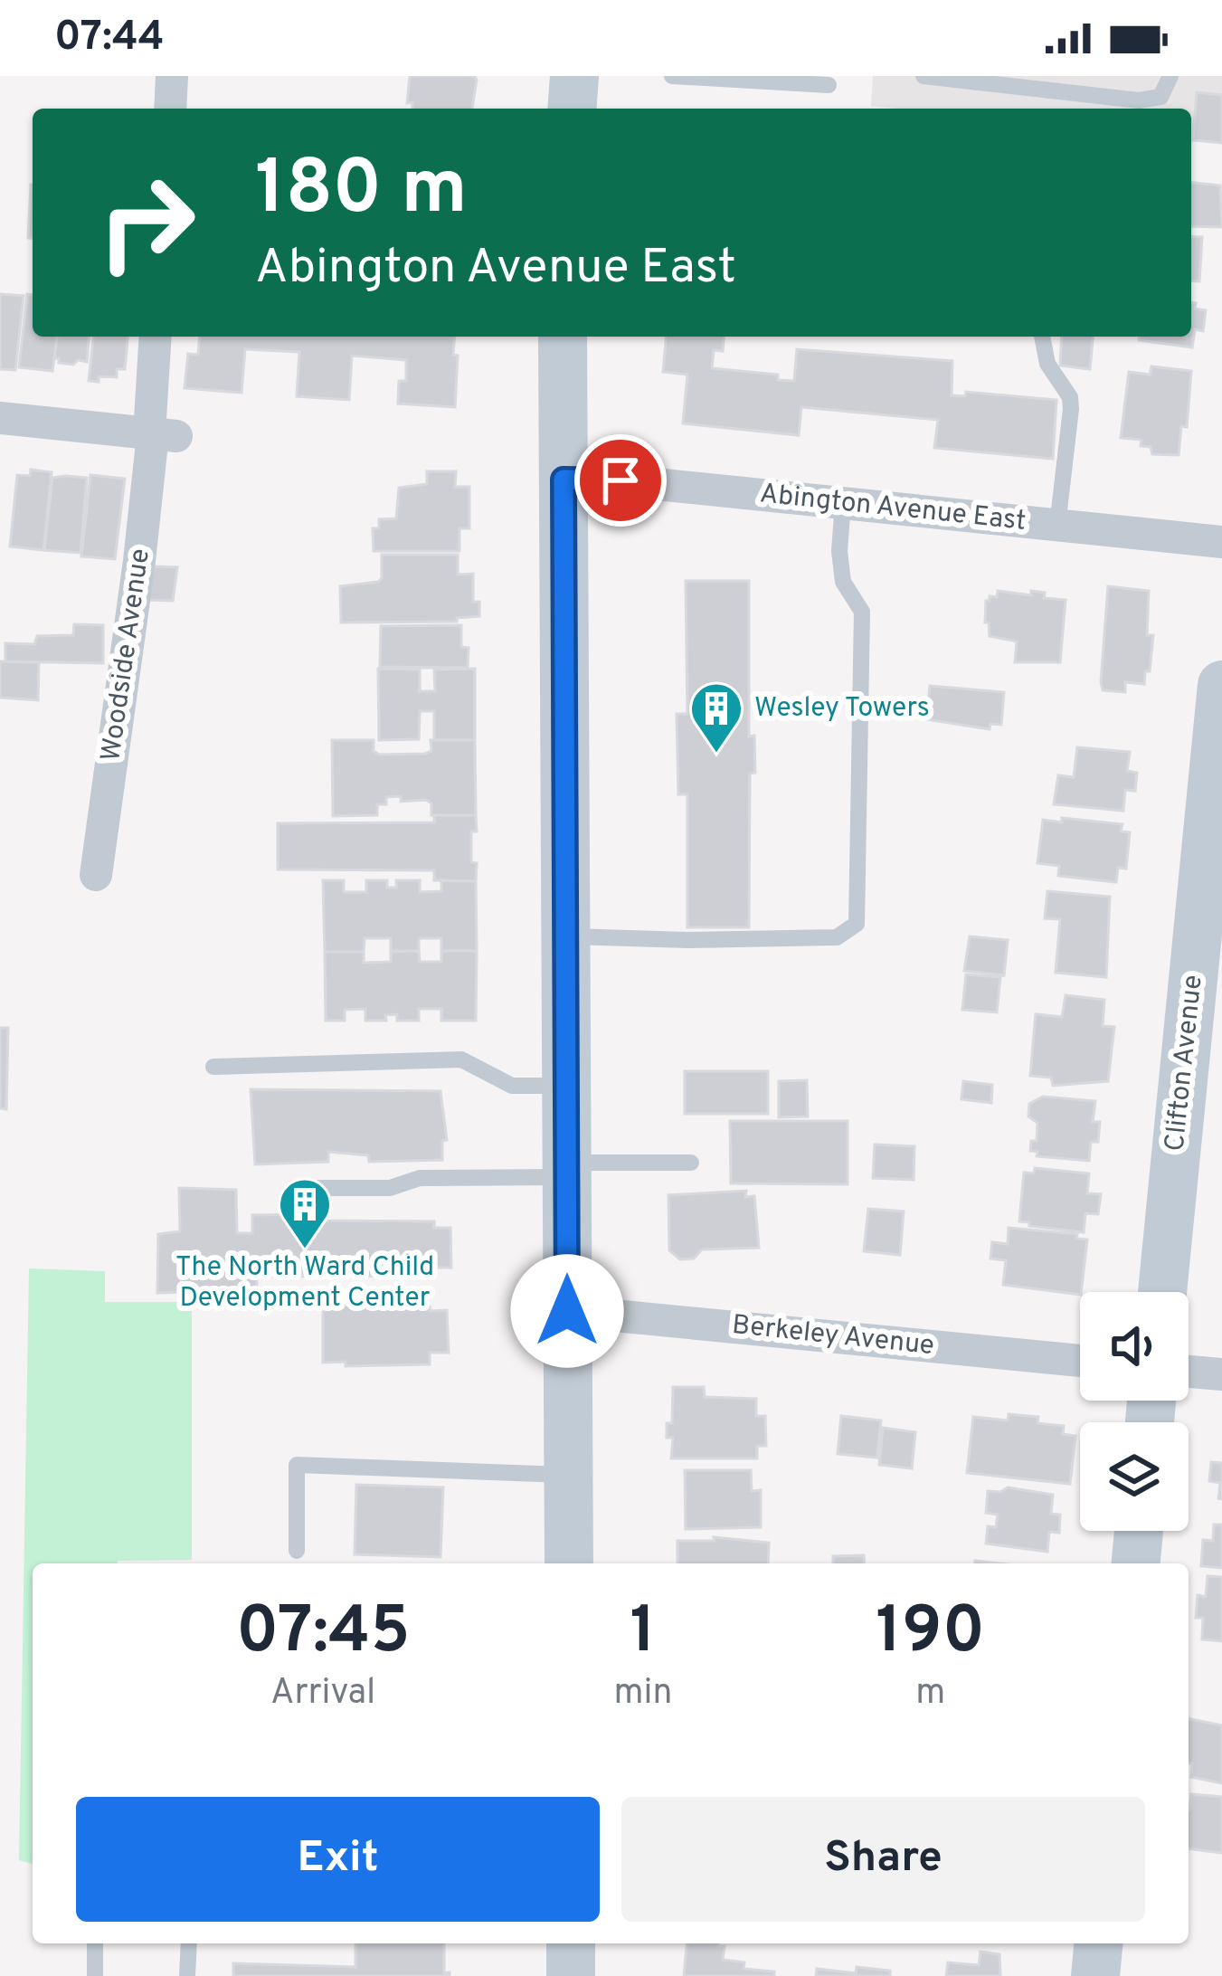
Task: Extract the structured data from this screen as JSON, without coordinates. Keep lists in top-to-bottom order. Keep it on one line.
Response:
{"streets":{"main road":["Clifton Avenue"],"street":["Abington Avenue East","Woodside Avenue","Berkeley Avenue"]},"places":{"building":["Wesley Towers","The North Ward Child Development Center"]},"page":{"status":"07:44","turn":["180 m","Abington Avenue East"],"eta":["07:45","Arrival","1","min","190","m"],"buttons":["Exit","Share"]}}
